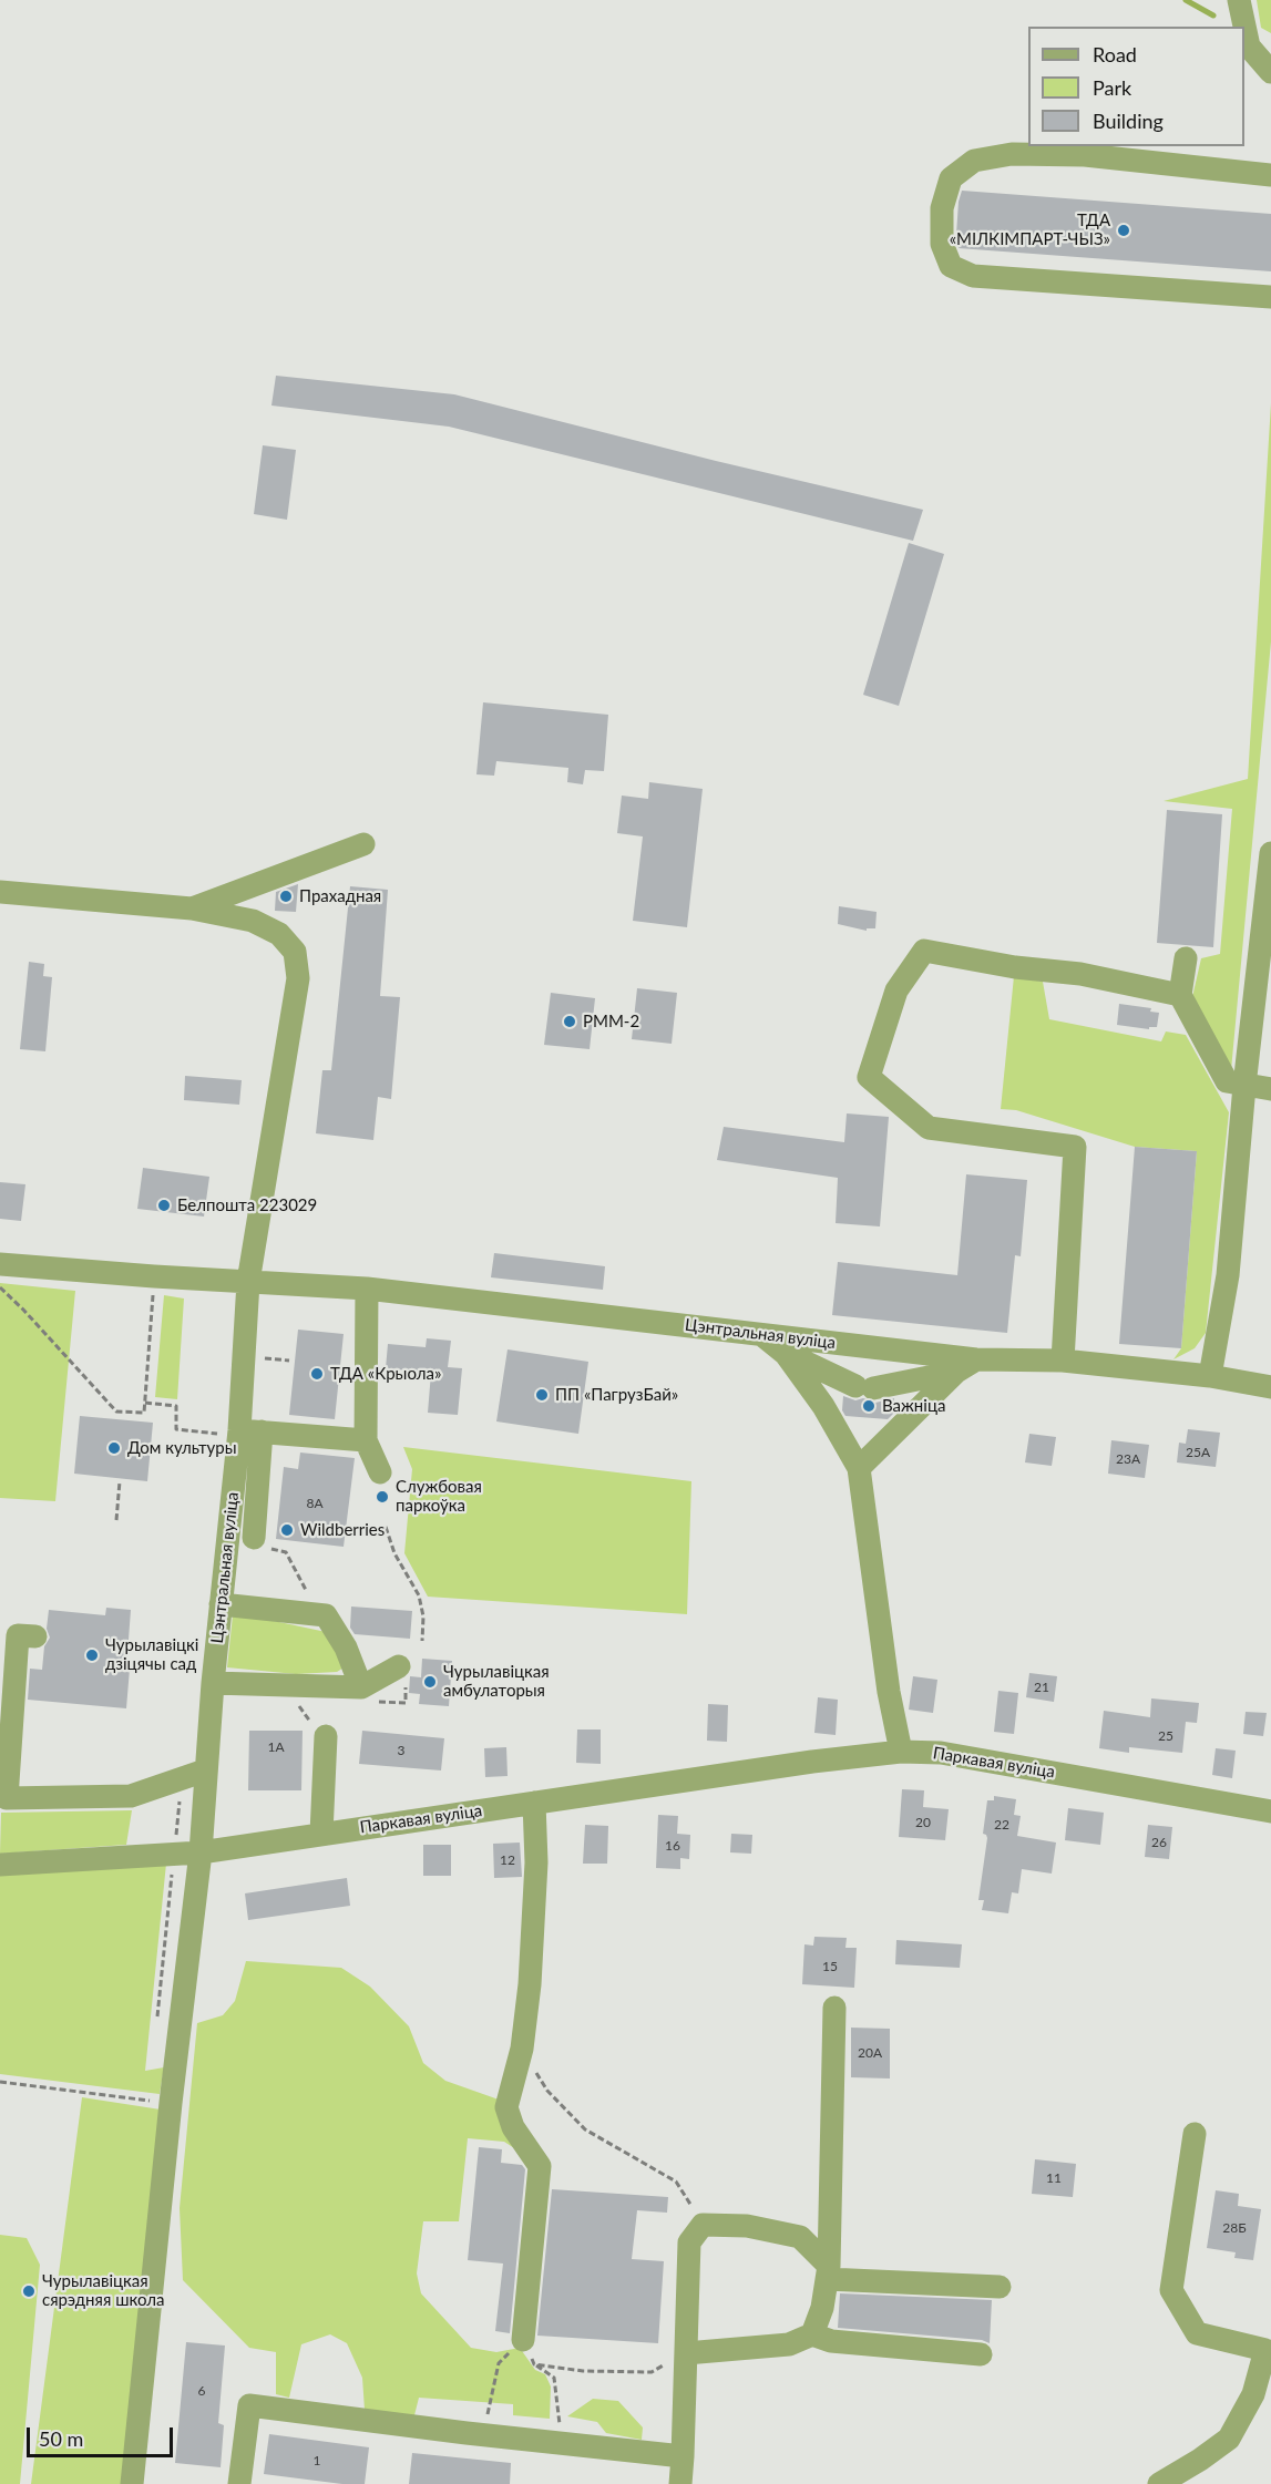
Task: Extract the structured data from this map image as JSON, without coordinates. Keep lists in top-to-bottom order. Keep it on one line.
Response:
{"streets":{"street":["Цэнтральная вуліца","Паркавая вуліца"]},"crossings":[["Цэнтральная вуліца","Паркавая вуліца"]],"places":["ТДА «МIЛКIМПАРТ-ЧЫЗ»","Прахадная","РММ-2","Белпошта 223029","ТДА «Крыола»","ПП «ПагрузБай»","Важніца","Дом культуры","Службовая паркоўка","Wildberries","Чурылавіцкі дзіцячы сад","Чурылавіцкая амбулаторыя","Чурылавіцкая сярэдняя школа"],"house_numbers":["25А","23А","8А","21","25","1А","3","20","22","26","16","12","15","20А","11","28Б","6","1"],"legend":["Road","Park","Building"],"scale_bar":"50 m"}
